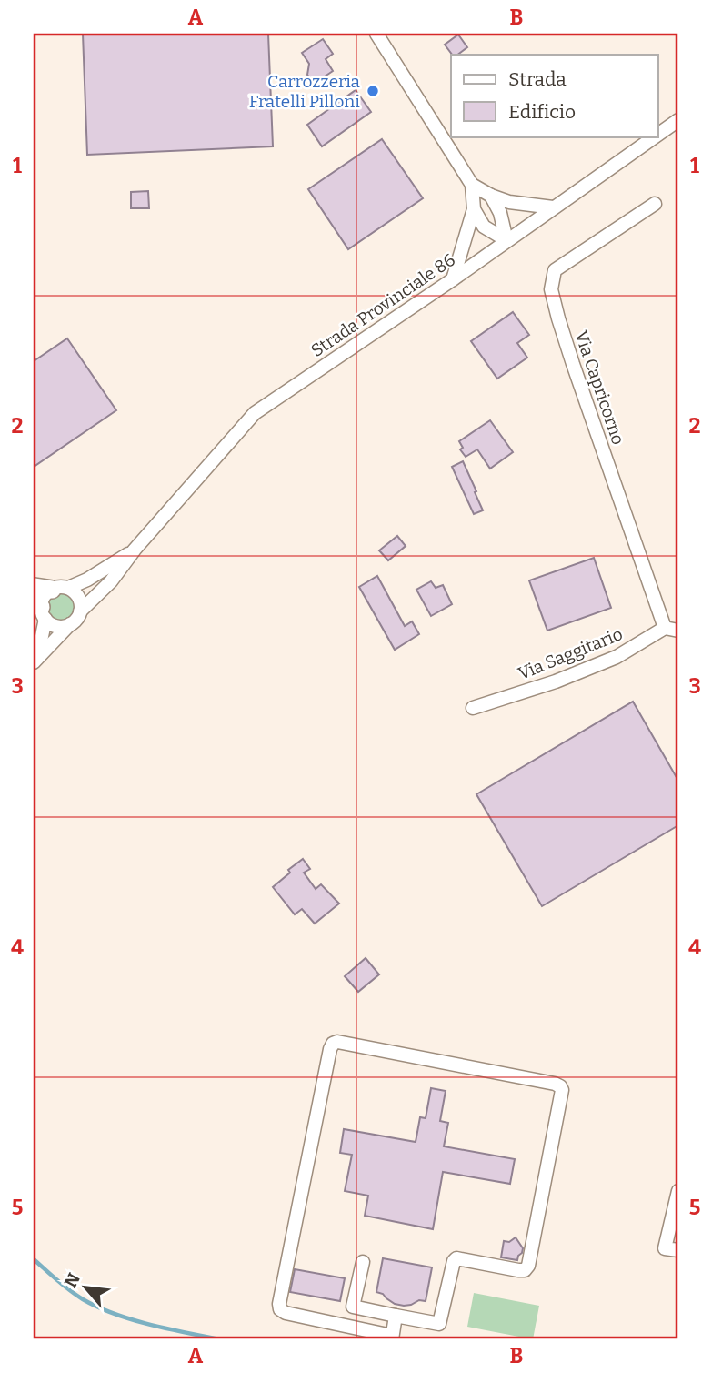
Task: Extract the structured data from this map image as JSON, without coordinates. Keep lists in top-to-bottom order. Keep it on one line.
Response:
{"streets":{"street":["Strada Provinciale 86","Via Capricorno","Via Saggitario"]},"crossings":[["Via Capricorno","Via Saggitario"]],"places":["Carrozzeria Fratelli Pilloni"],"legend":["Strada","Edificio"],"north":"top left","grid":{"columns":["A","B"],"rows":["1","2","3","4","5"]}}
